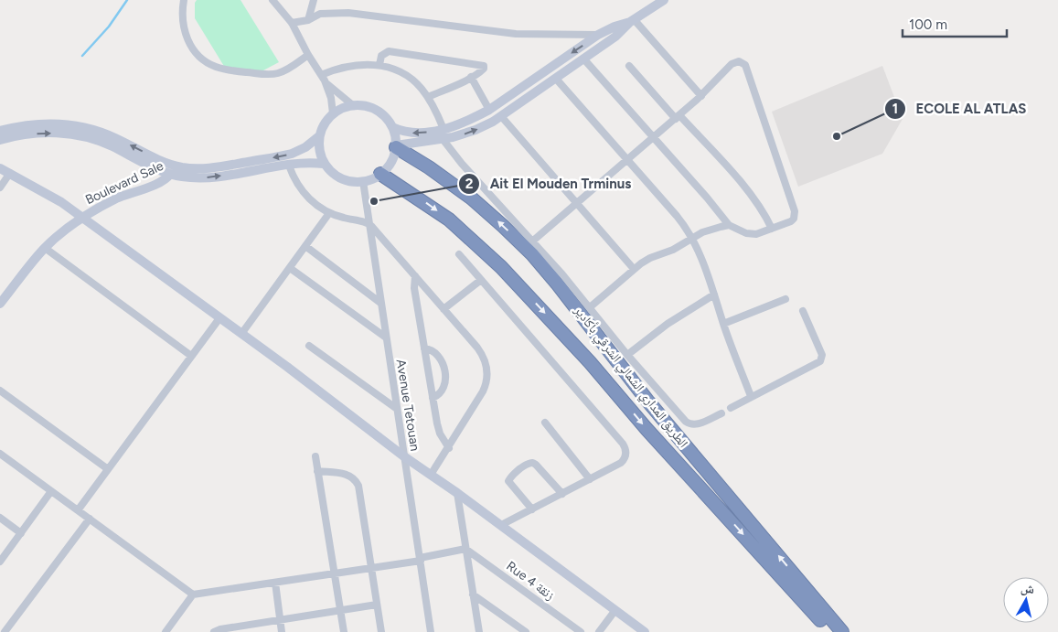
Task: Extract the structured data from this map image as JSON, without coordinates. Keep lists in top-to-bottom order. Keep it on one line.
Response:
{"streets":{"highway":["الطريق المداري الشمالي الشرقي بأكادير"],"street":["Boulevard Sale","Avenue Tetouan","Rue 4 زنقة"]},"crossings":[["Boulevard Sale","الطريق المداري الشمالي الشرقي بأكادير"],["Boulevard Sale","Avenue Tetouan"],["الطريق المداري الشمالي الشرقي بأكادير","Avenue Tetouan"]],"places":["ECOLE AL ATLAS","Ait El Mouden Trminus"],"scale_bar":"100 m","north":"top"}
